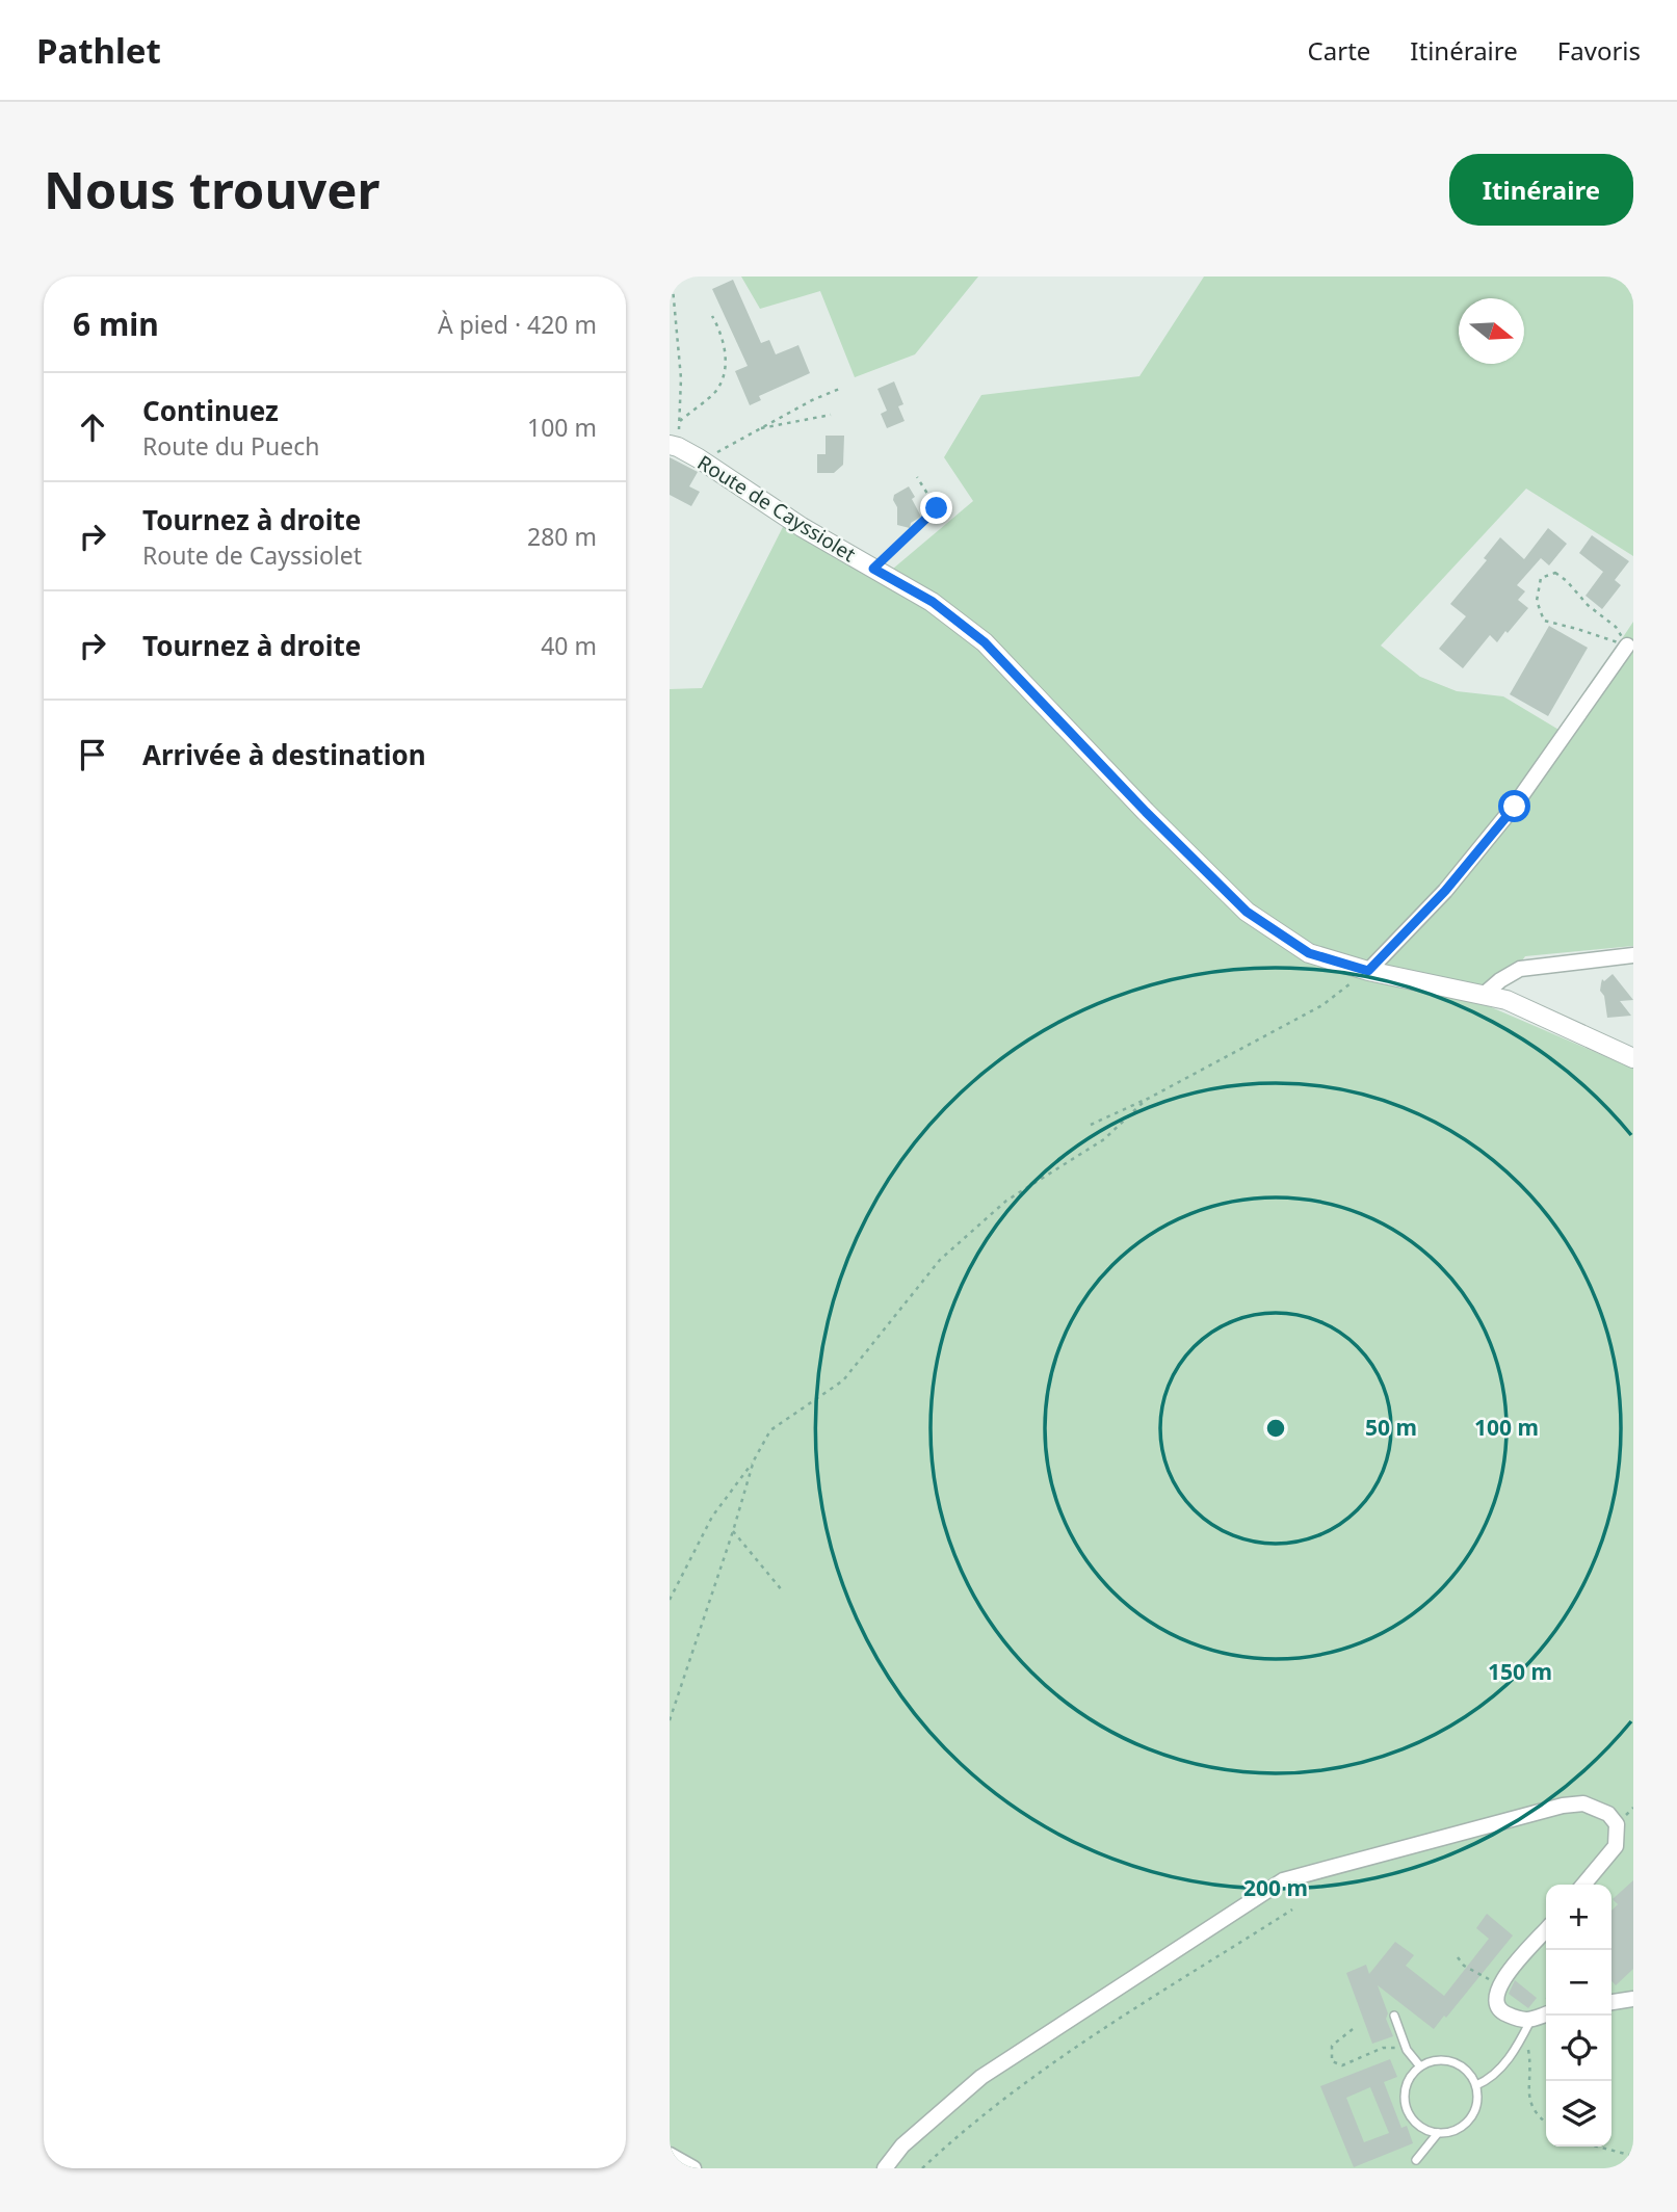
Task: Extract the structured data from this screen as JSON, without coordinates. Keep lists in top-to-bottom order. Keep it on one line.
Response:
{"streets":{"street":["Route de Cayssiolet"]},"north":"right","page":{"header":"Pathlet","nav":["Carte","Itinéraire","Favoris"],"buttons":"Itinéraire","title":"Nous trouver","heading":["6 min","À pied · 420 m"],"list":[["Continuez","Route du Puech","100 m"],["Tournez à droite","Route de Cayssiolet","280 m"],["Tournez à droite","40 m"],"Arrivée à destination"],"map_buttons":["+","−"]},"rings":["50 m","100 m","150 m","200 m"]}
